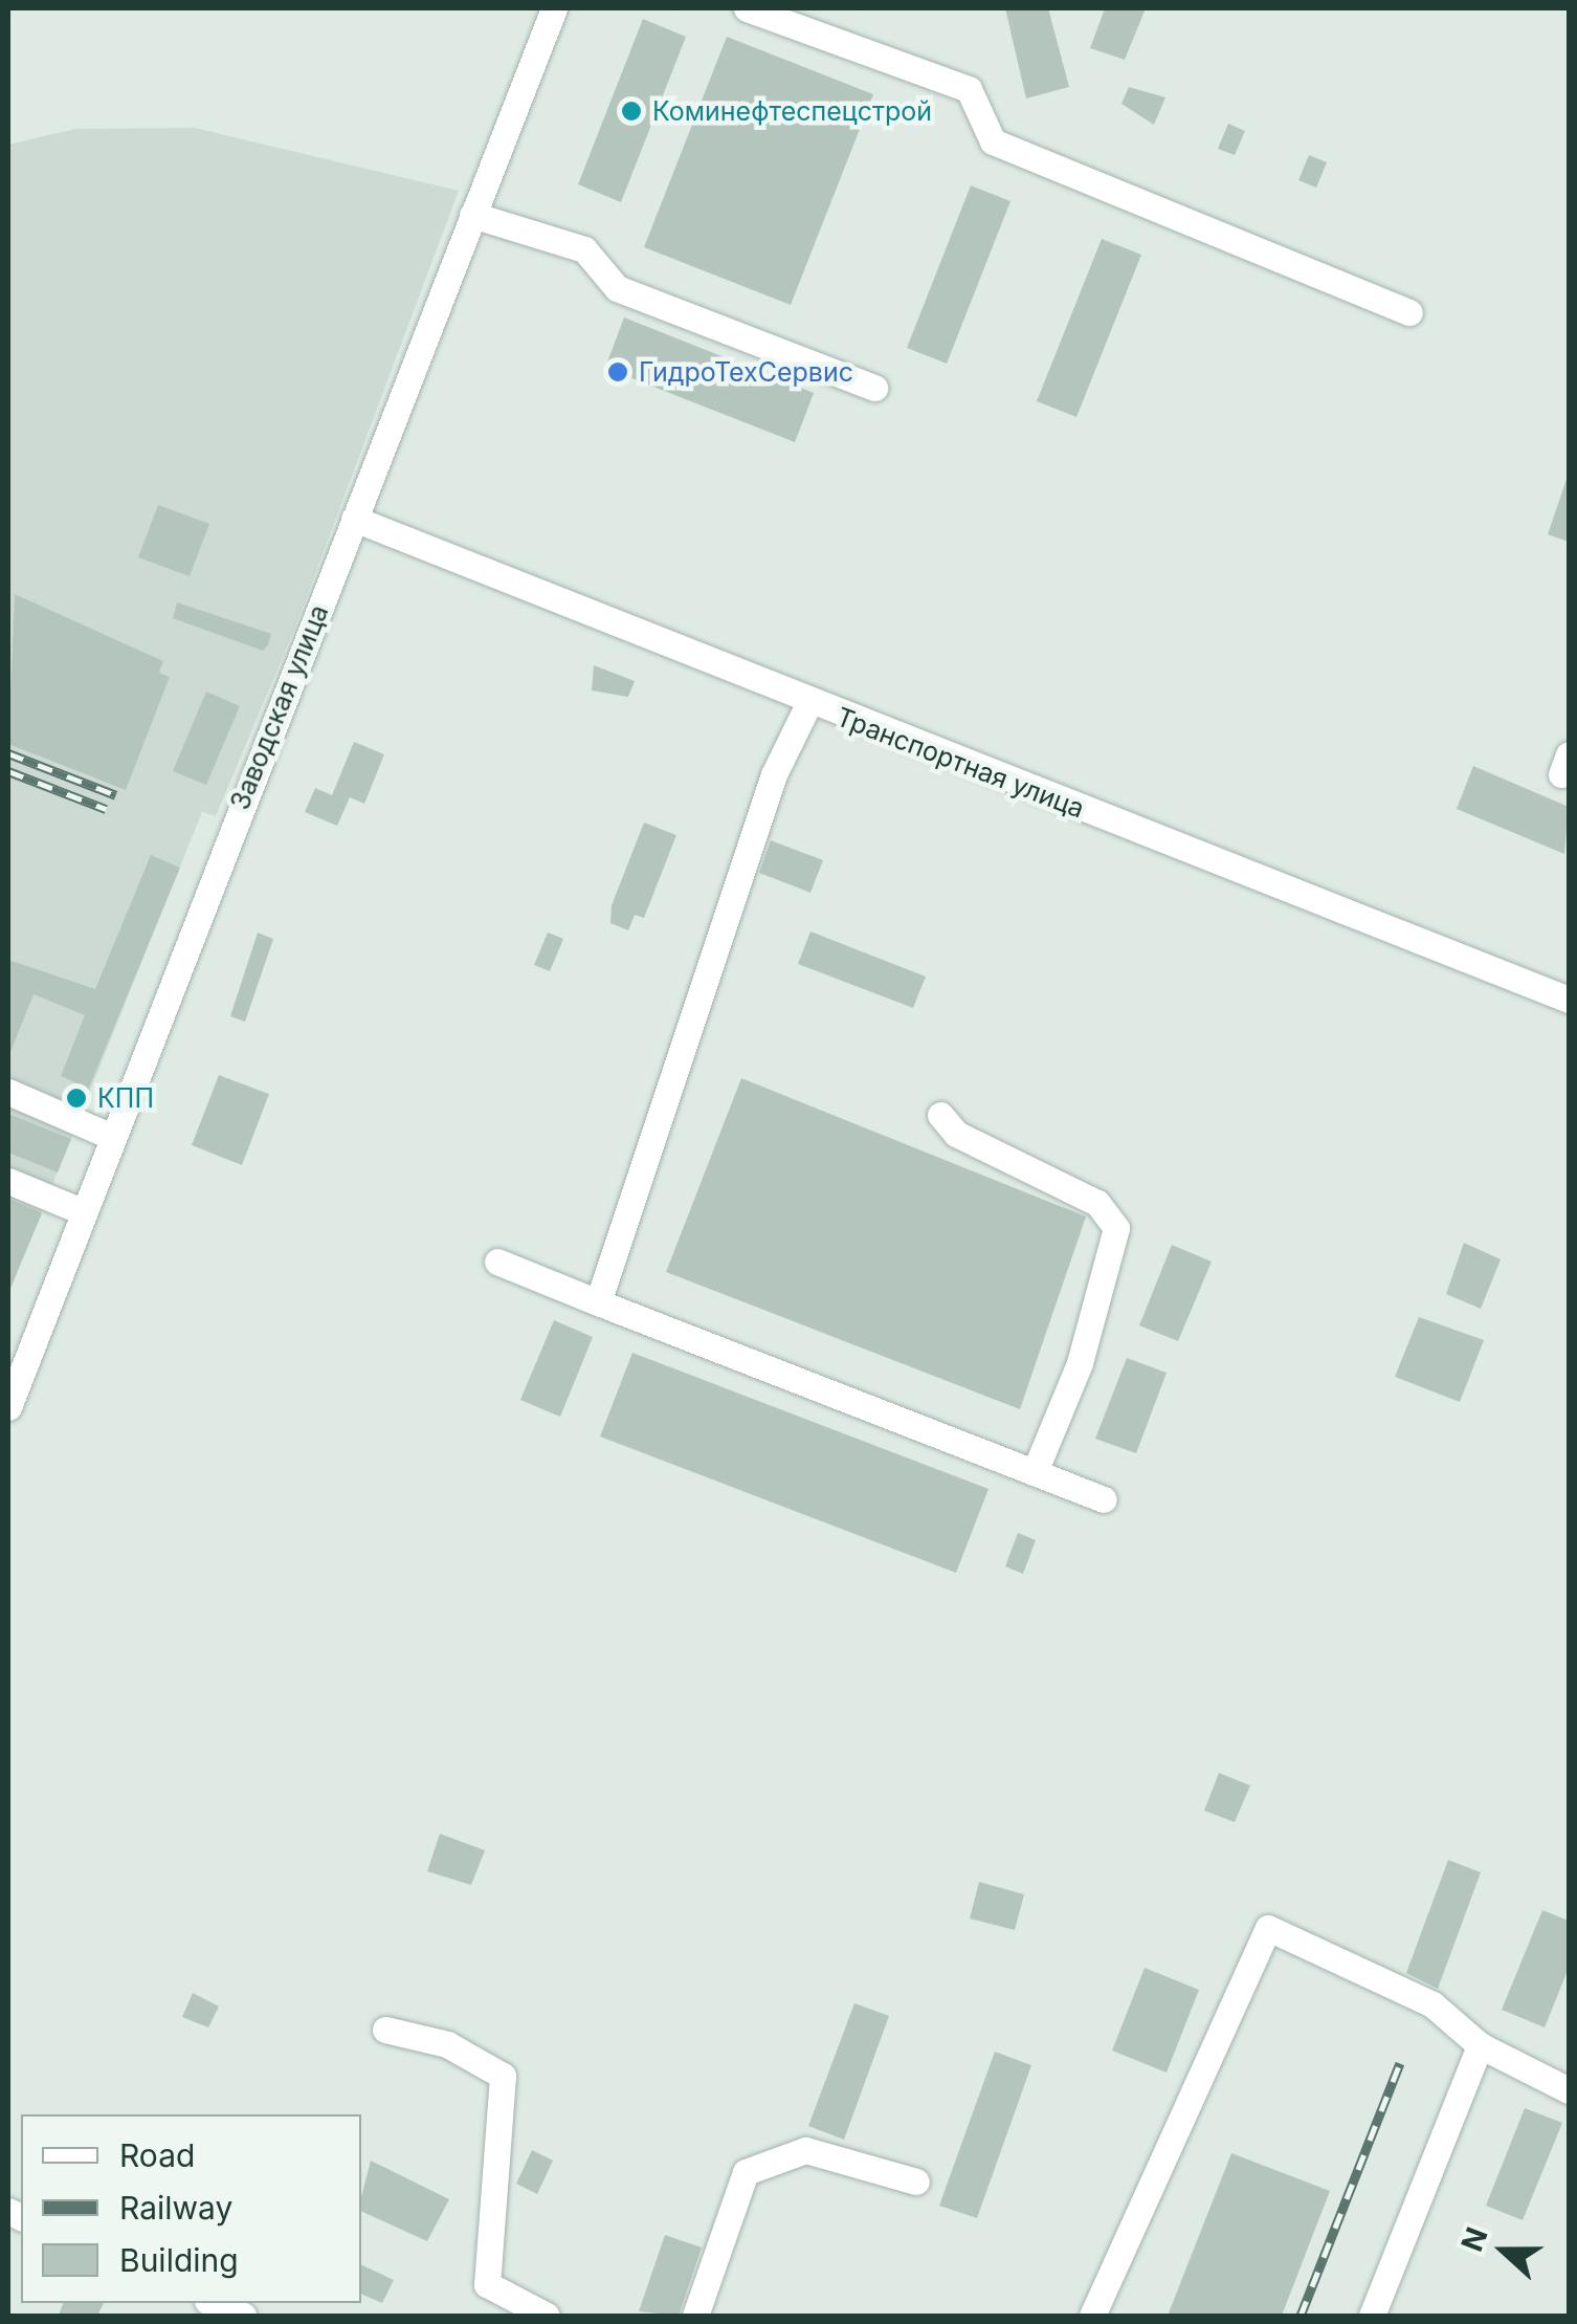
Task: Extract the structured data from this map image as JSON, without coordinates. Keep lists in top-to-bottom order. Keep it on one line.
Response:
{"streets":{"street":["Заводская улица","Транспортная улица"]},"crossings":[["Заводская улица","Транспортная улица"]],"places":["Коминефтеспецстрой","ГидроТехСервис","КПП"],"legend":["Road","Railway","Building"],"north":"left"}
